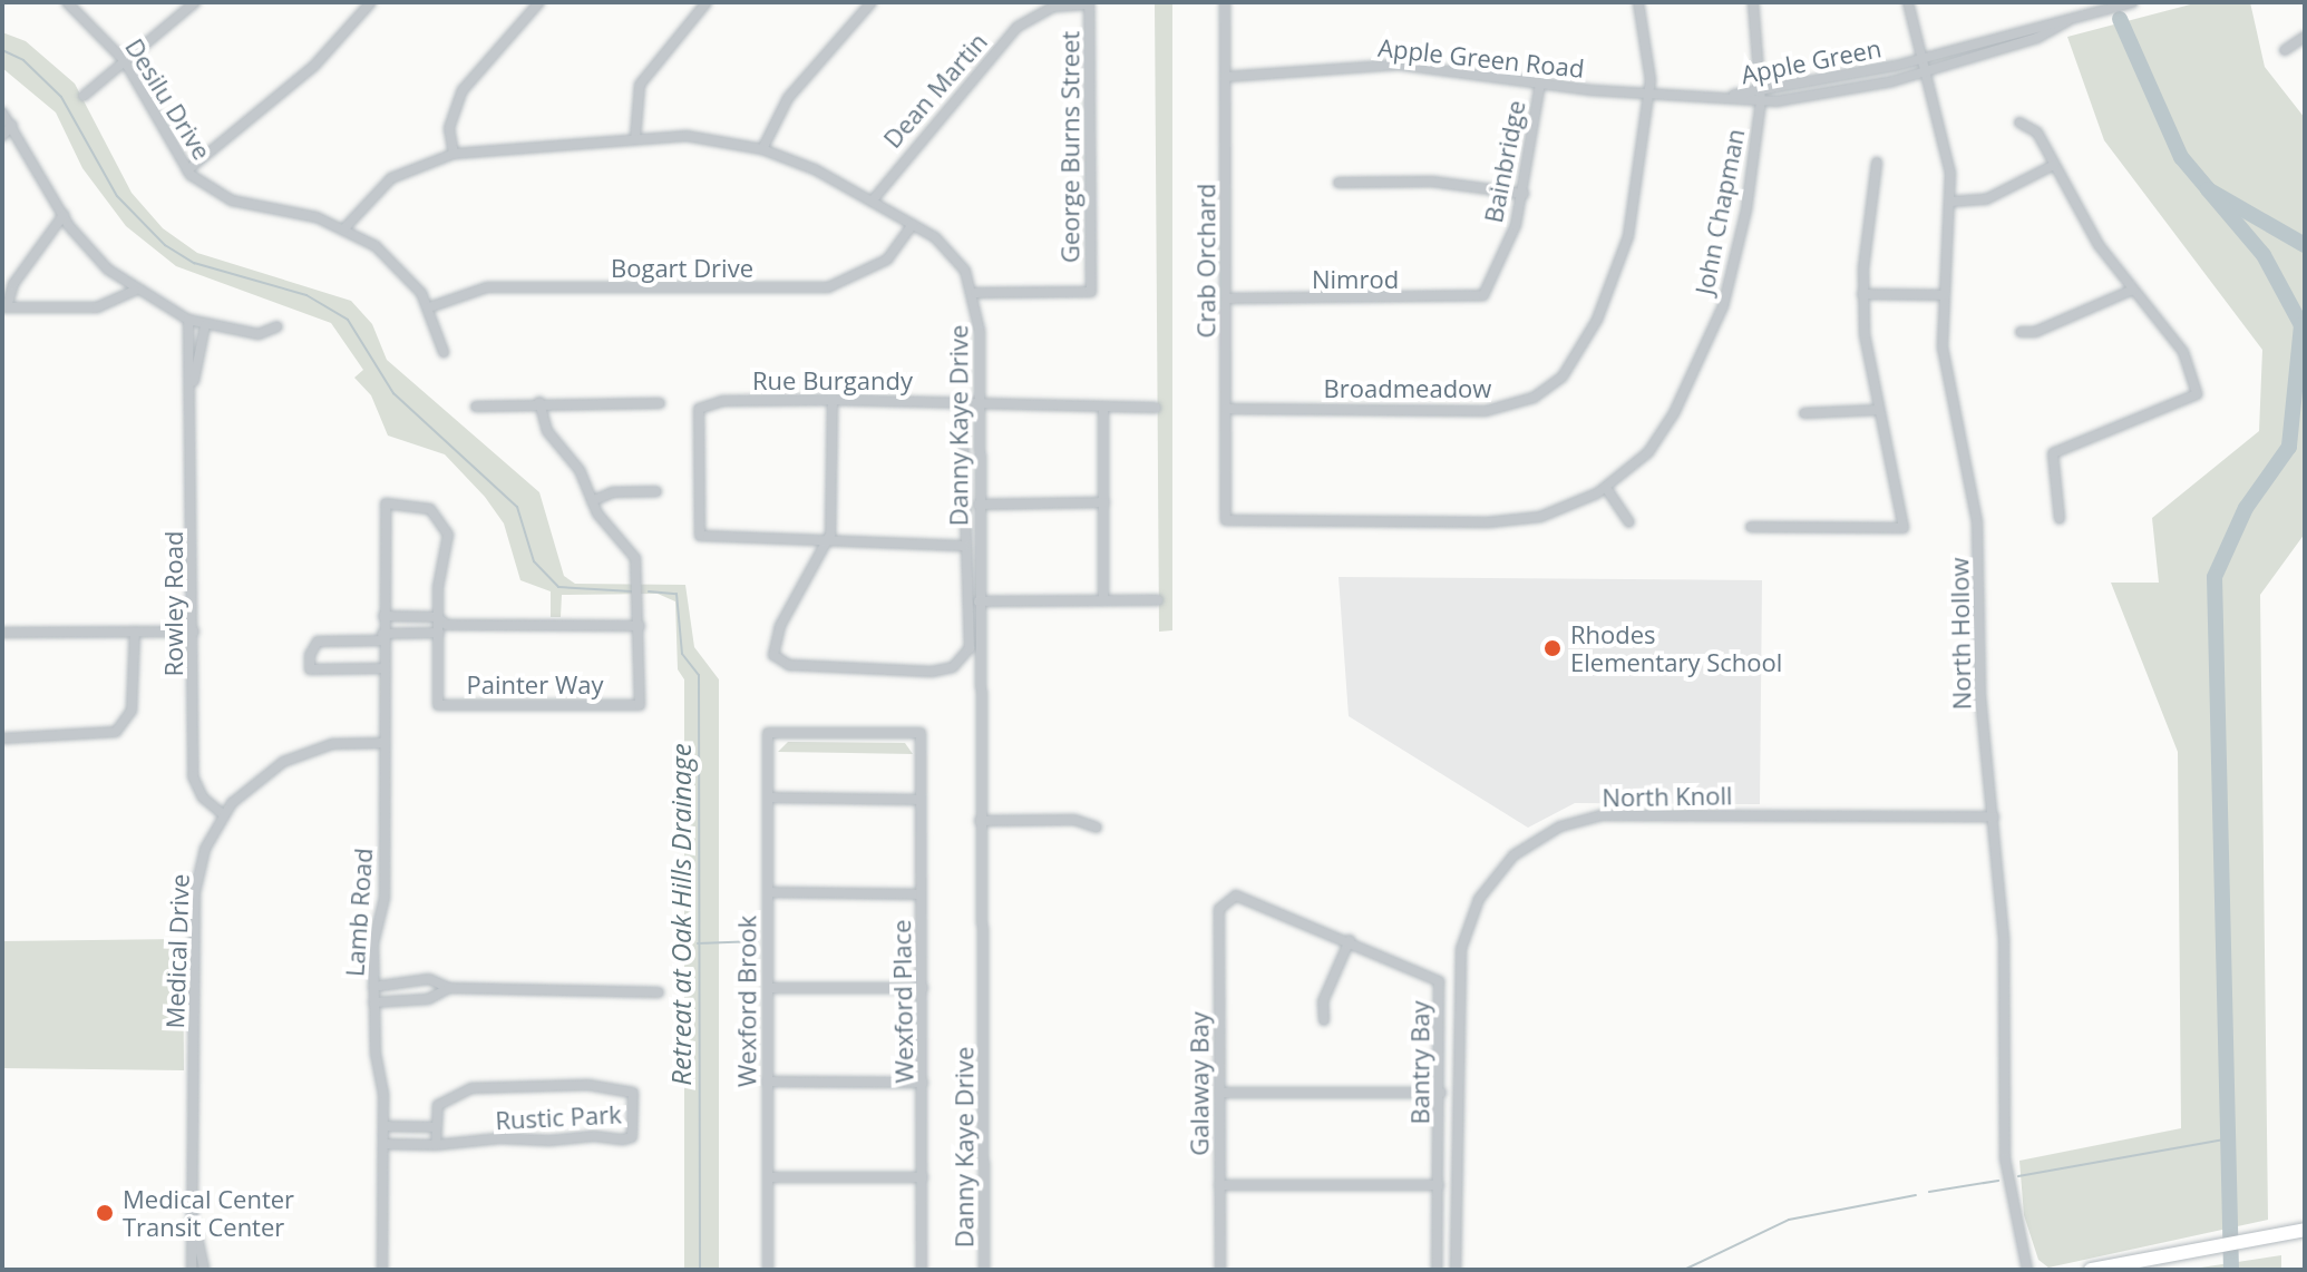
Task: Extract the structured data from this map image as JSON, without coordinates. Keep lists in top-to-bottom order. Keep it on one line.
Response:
{"streets":{"street":["Apple Green Road","Apple Green","Dean Martin","Desilu Drive","George Burns Street","Bainbridge","John Chapman","Crab Orchard","Bogart Drive","Nimrod","Rue Burgandy","Broadmeadow","Danny Kaye Drive","Rowley Road","North Hollow","Painter Way","North Knoll","Lamb Road","Medical Drive","Wexford Brook","Wexford Place","Bantry Bay","Galaway Bay","Rustic Park"]},"crossings":[["Apple Green Road","Apple Green"],["Apple Green Road","Bainbridge"],["Apple Green Road","Crab Orchard"],["Apple Green Road","Broadmeadow"],["Apple Green","John Chapman"],["Apple Green","North Hollow"],["Dean Martin","George Burns Street"],["Dean Martin","Danny Kaye Drive"],["Desilu Drive","Bogart Drive"],["Desilu Drive","Danny Kaye Drive"],["George Burns Street","Danny Kaye Drive"],["Bainbridge","Nimrod"],["John Chapman","Crab Orchard"],["Crab Orchard","Nimrod"],["Crab Orchard","Broadmeadow"],["Bogart Drive","Danny Kaye Drive"],["Rue Burgandy","Danny Kaye Drive"],["Rowley Road","Medical Drive"],["North Hollow","North Knoll"],["Painter Way","Lamb Road"],["Lamb Road","Medical Drive"],["Lamb Road","Rustic Park"],["Wexford Brook","Wexford Place"],["Bantry Bay","Galaway Bay"]],"water":["Retreat at Oak Hills Drainage"],"places":["Rhodes Elementary School","Medical Center Transit Center"]}
